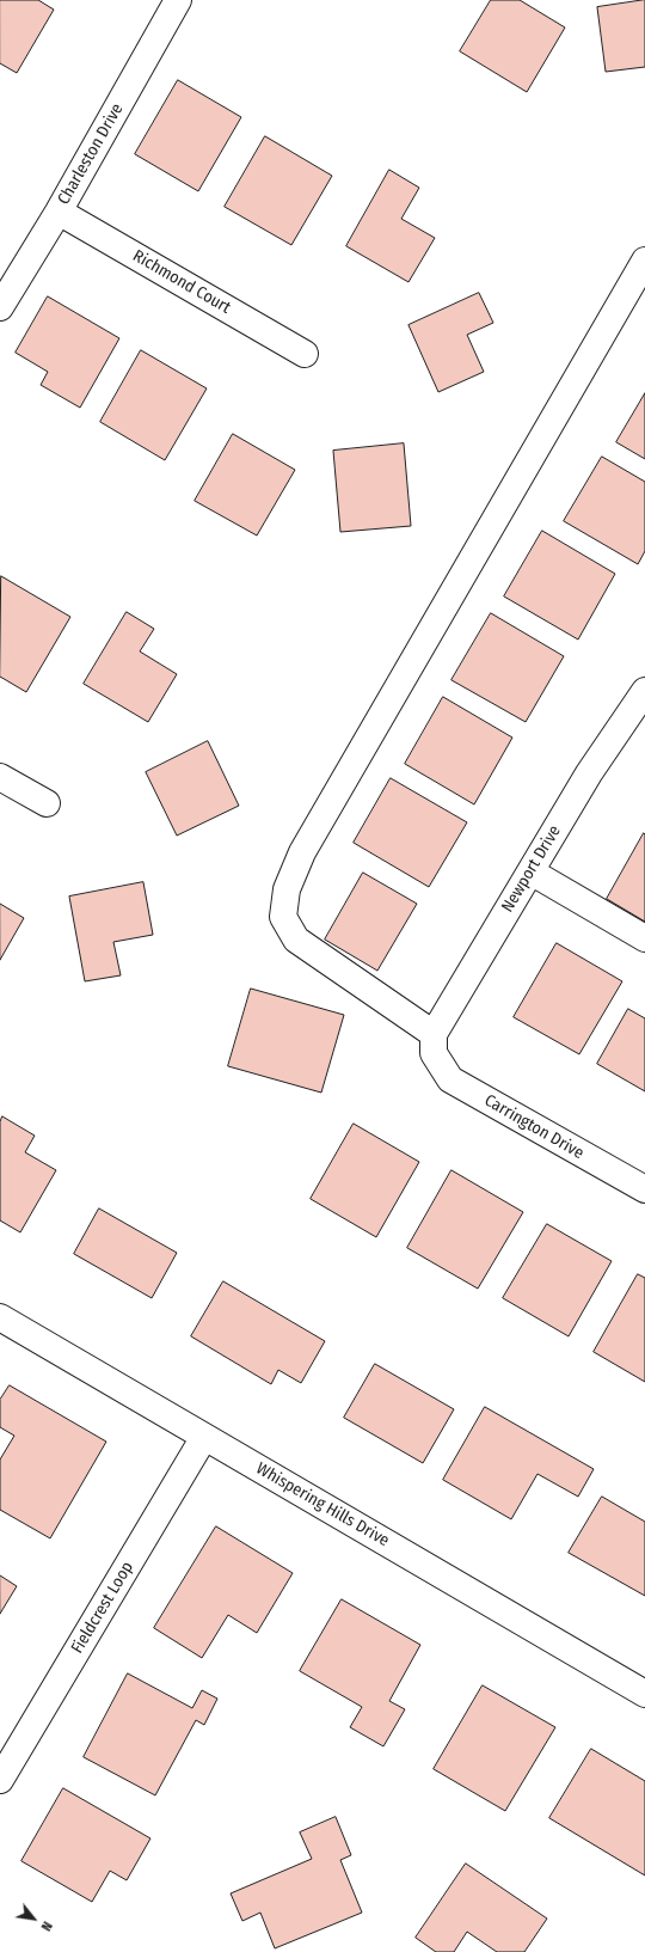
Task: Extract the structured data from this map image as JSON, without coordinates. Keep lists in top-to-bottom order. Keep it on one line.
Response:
{"streets":{"street":["Charleston Drive","Richmond Court","Newport Drive","Carrington Drive","Whispering Hills Drive","Fieldcrest Loop"]},"crossings":[["Charleston Drive","Richmond Court"],["Newport Drive","Carrington Drive"],["Whispering Hills Drive","Fieldcrest Loop"]],"north":"bottom right"}
